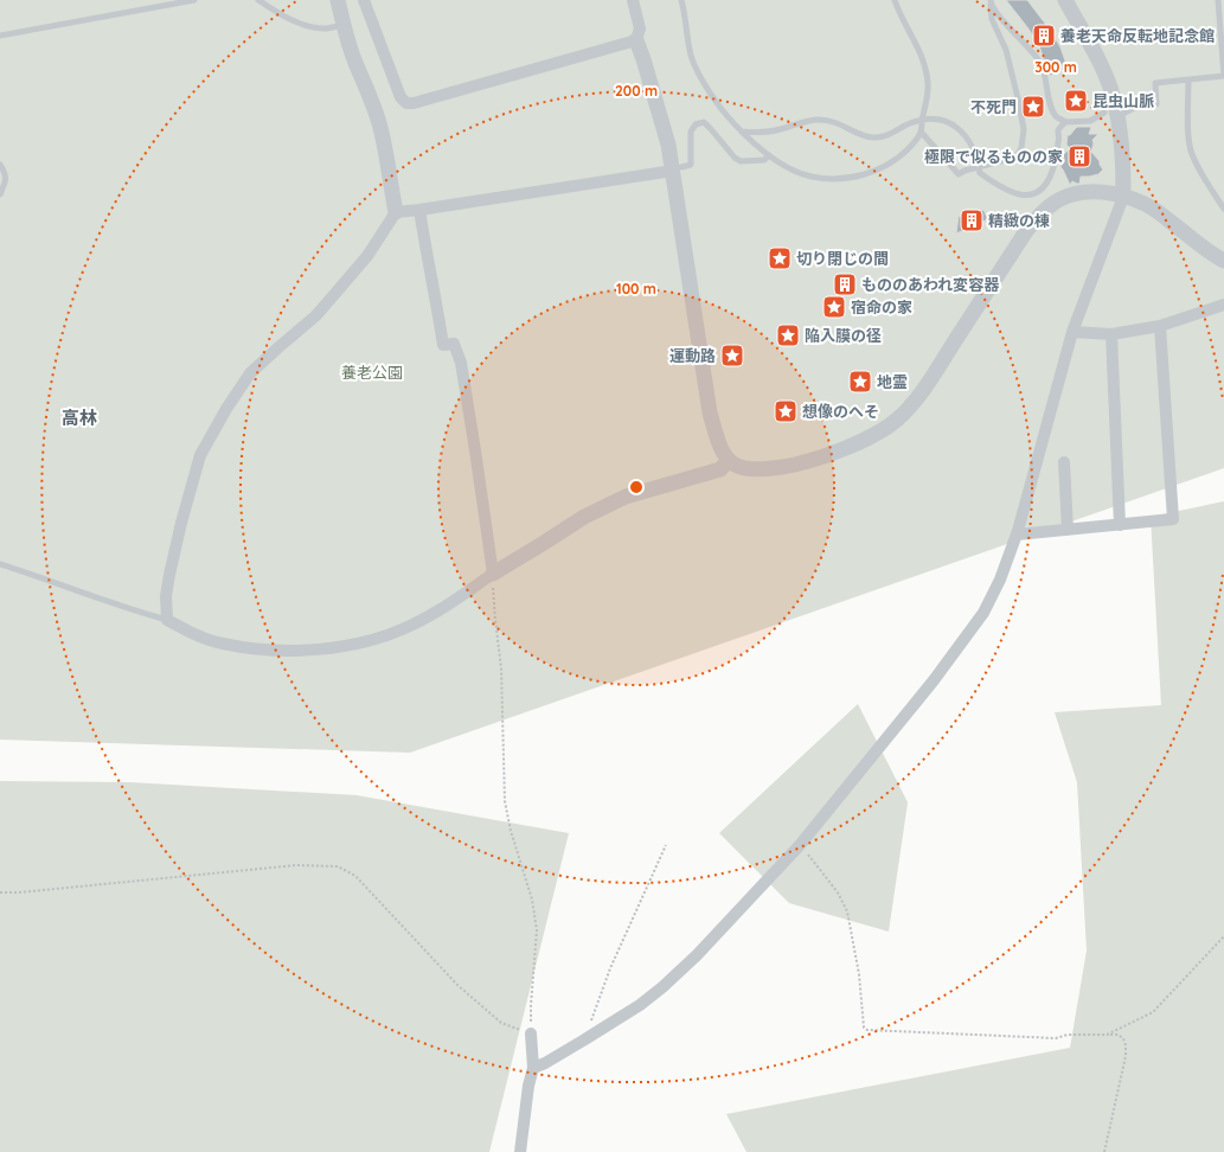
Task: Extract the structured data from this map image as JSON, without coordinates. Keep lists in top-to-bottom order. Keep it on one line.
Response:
{"districts":["高林"],"parks":["養老公園"],"places":{"building":["養老天命反転地記念館","極限で似るものの家","精緻の棟","もののあわれ変容器"],"place":["昆虫山脈","不死門","切り閉じの間","宿命の家","陥入膜の径","運動路","地霊","想像のへそ"]},"rings":["300 m","200 m","100 m"]}
